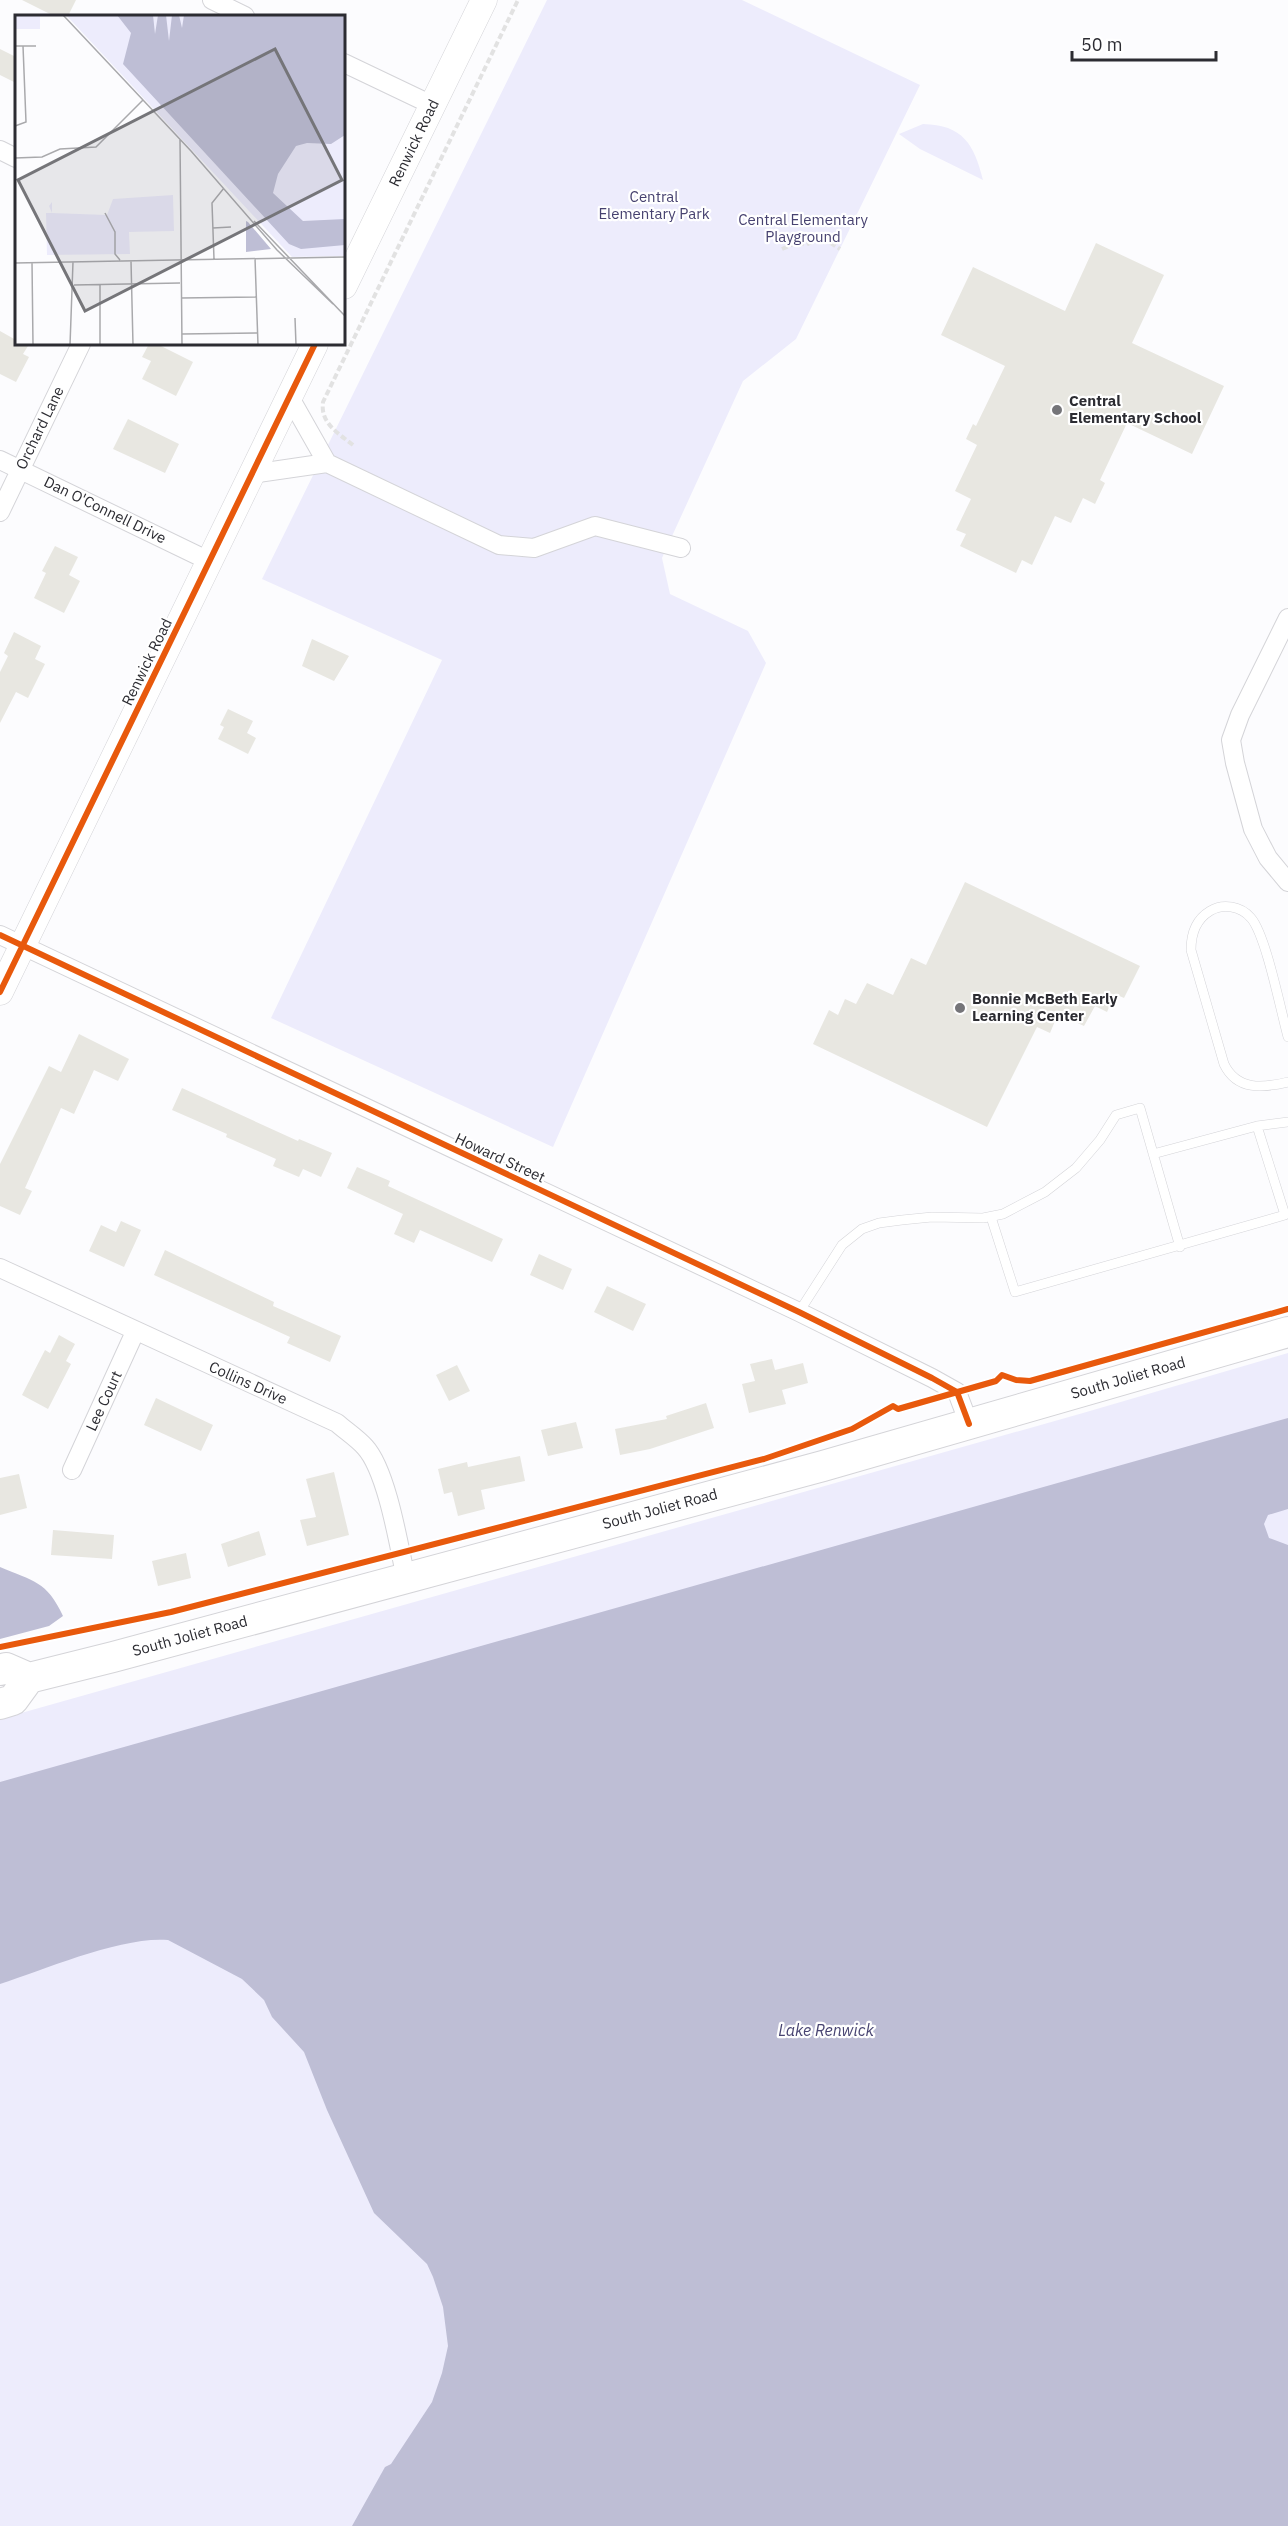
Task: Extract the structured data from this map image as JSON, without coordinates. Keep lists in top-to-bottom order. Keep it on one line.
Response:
{"streets":{"main road":["South Joliet Road"],"street":["Renwick Road","Orchard Lane","Dan O'Connell Drive","Howard Street","Collins Drive","Lee Court"]},"crossings":[["Renwick Road","Dan O'Connell Drive"],["Renwick Road","Howard Street"],["Orchard Lane","Dan O'Connell Drive"],["Howard Street","South Joliet Road"],["South Joliet Road","Collins Drive"],["Collins Drive","Lee Court"]],"water":["Lake Renwick"],"parks":["Central Elementary Park","Central Elementary Playground"],"places":["Central Elementary School","Bonnie McBeth Early Learning Center"],"scale_bar":"50 m"}
